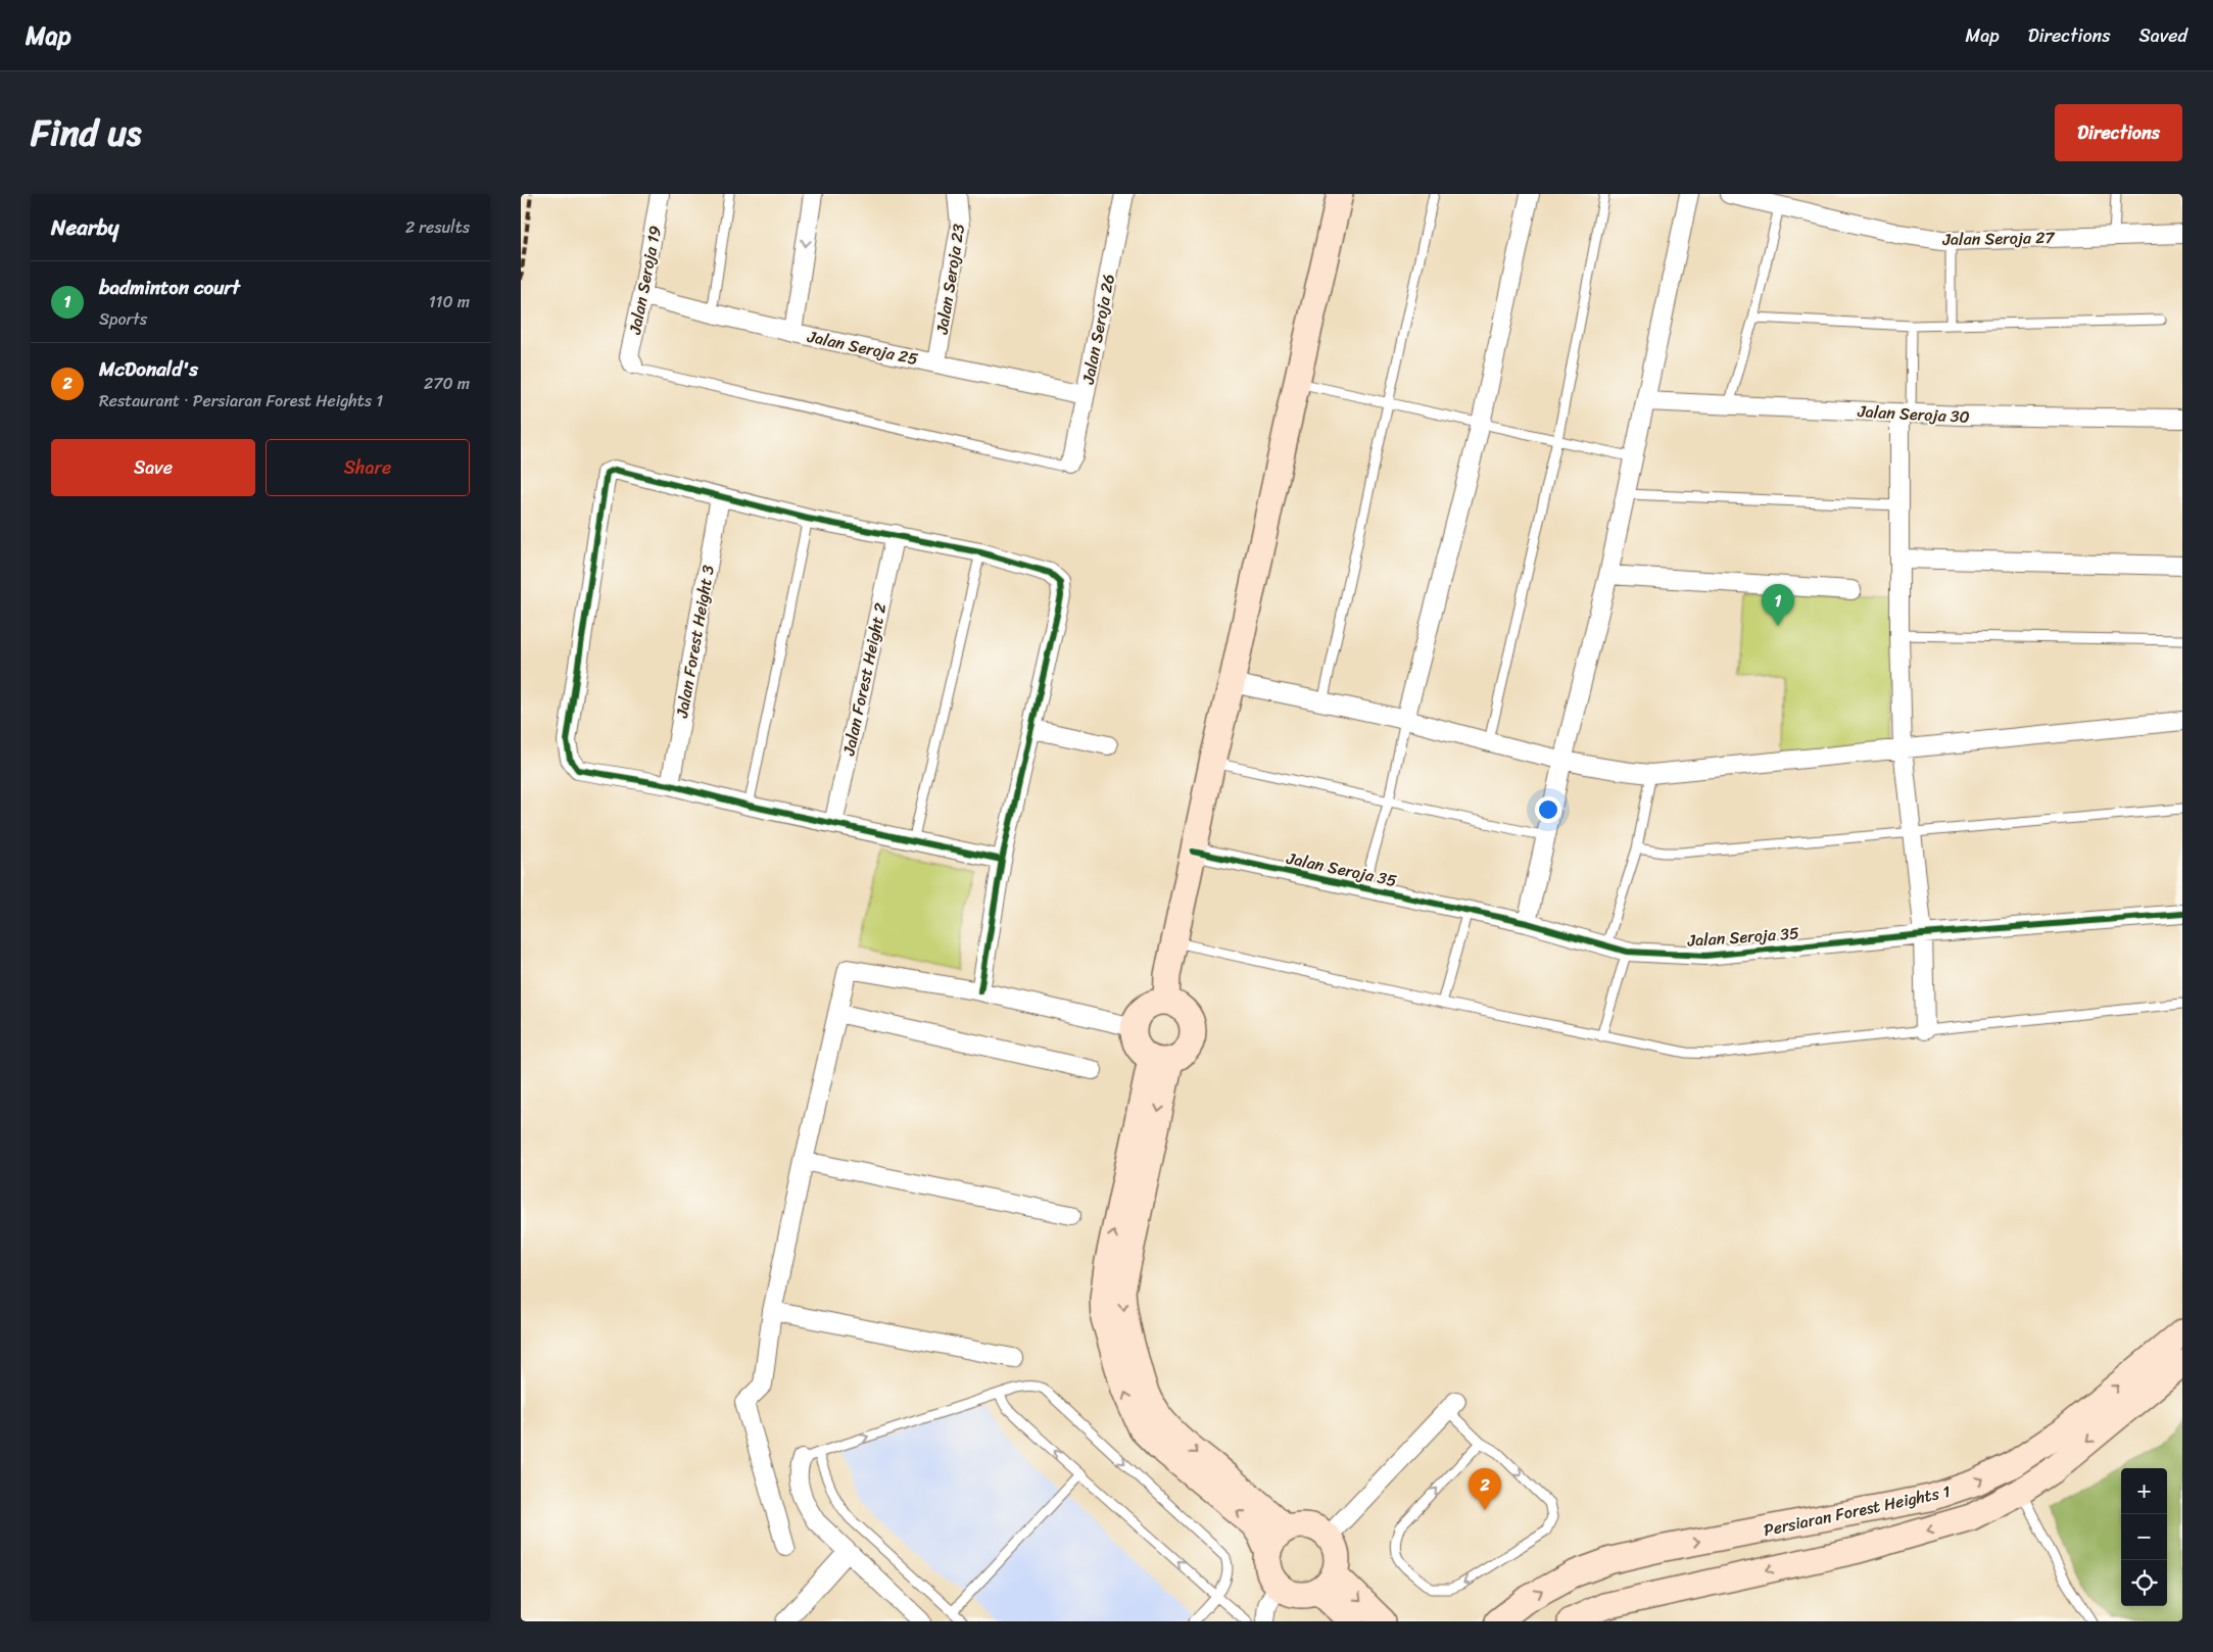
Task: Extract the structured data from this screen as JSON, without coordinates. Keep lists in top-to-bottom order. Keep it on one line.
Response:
{"streets":{"street":["Jalan Seroja 27","Jalan Seroja 23","Jalan Seroja 19","Jalan Seroja 26","Jalan Seroja 25","Jalan Seroja 30","Jalan Forest Height 3","Jalan Forest Height 2","Jalan Seroja 35","Persiaran Forest Heights 1"]},"crossings":[["Jalan Seroja 23","Jalan Seroja 25"],["Jalan Seroja 19","Jalan Seroja 25"],["Jalan Seroja 26","Jalan Seroja 25"]],"page":{"header":"Map","nav":["Map","Directions","Saved"],"title":"Find us","buttons":["Directions",["Save","Share"]],"heading":["Nearby","2 results"],"list":[{"mark":"1","name":"badminton court","note":"Sports","value":"110 m"},{"mark":"2","name":"McDonald's","note":"Restaurant · Persiaran Forest Heights 1","value":"270 m"}],"pins":["1","2"],"map_buttons":["+","−"]}}
